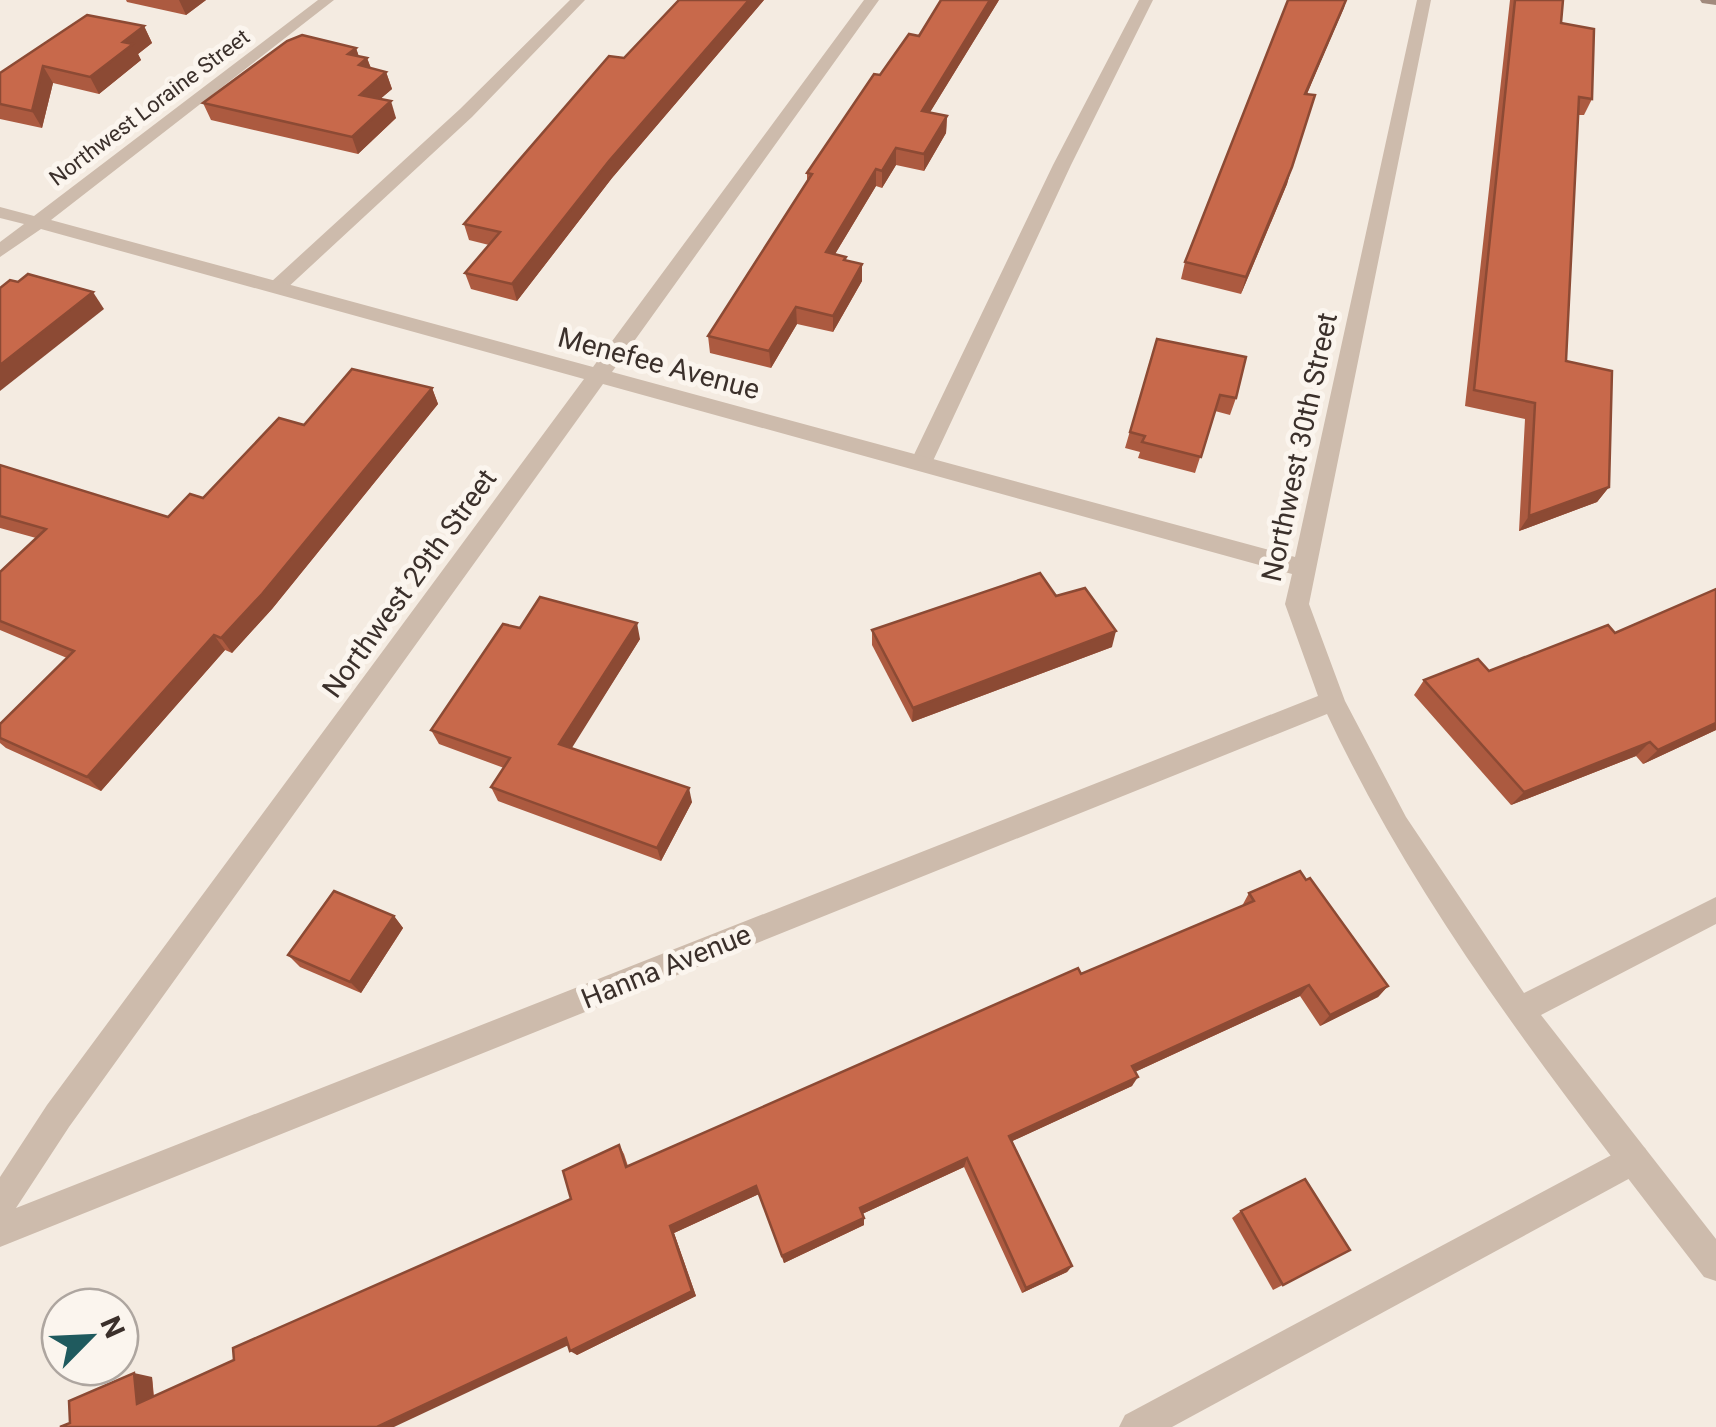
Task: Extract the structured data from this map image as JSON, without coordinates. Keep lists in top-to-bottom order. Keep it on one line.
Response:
{"streets":{"street":["Northwest Loraine Street","Menefee Avenue","Northwest 30th Street","Northwest 29th Street","Hanna Avenue"]},"crossings":[["Northwest Loraine Street","Menefee Avenue"],["Menefee Avenue","Northwest 30th Street"],["Menefee Avenue","Northwest 29th Street"],["Northwest 30th Street","Hanna Avenue"]],"north":"top right"}
